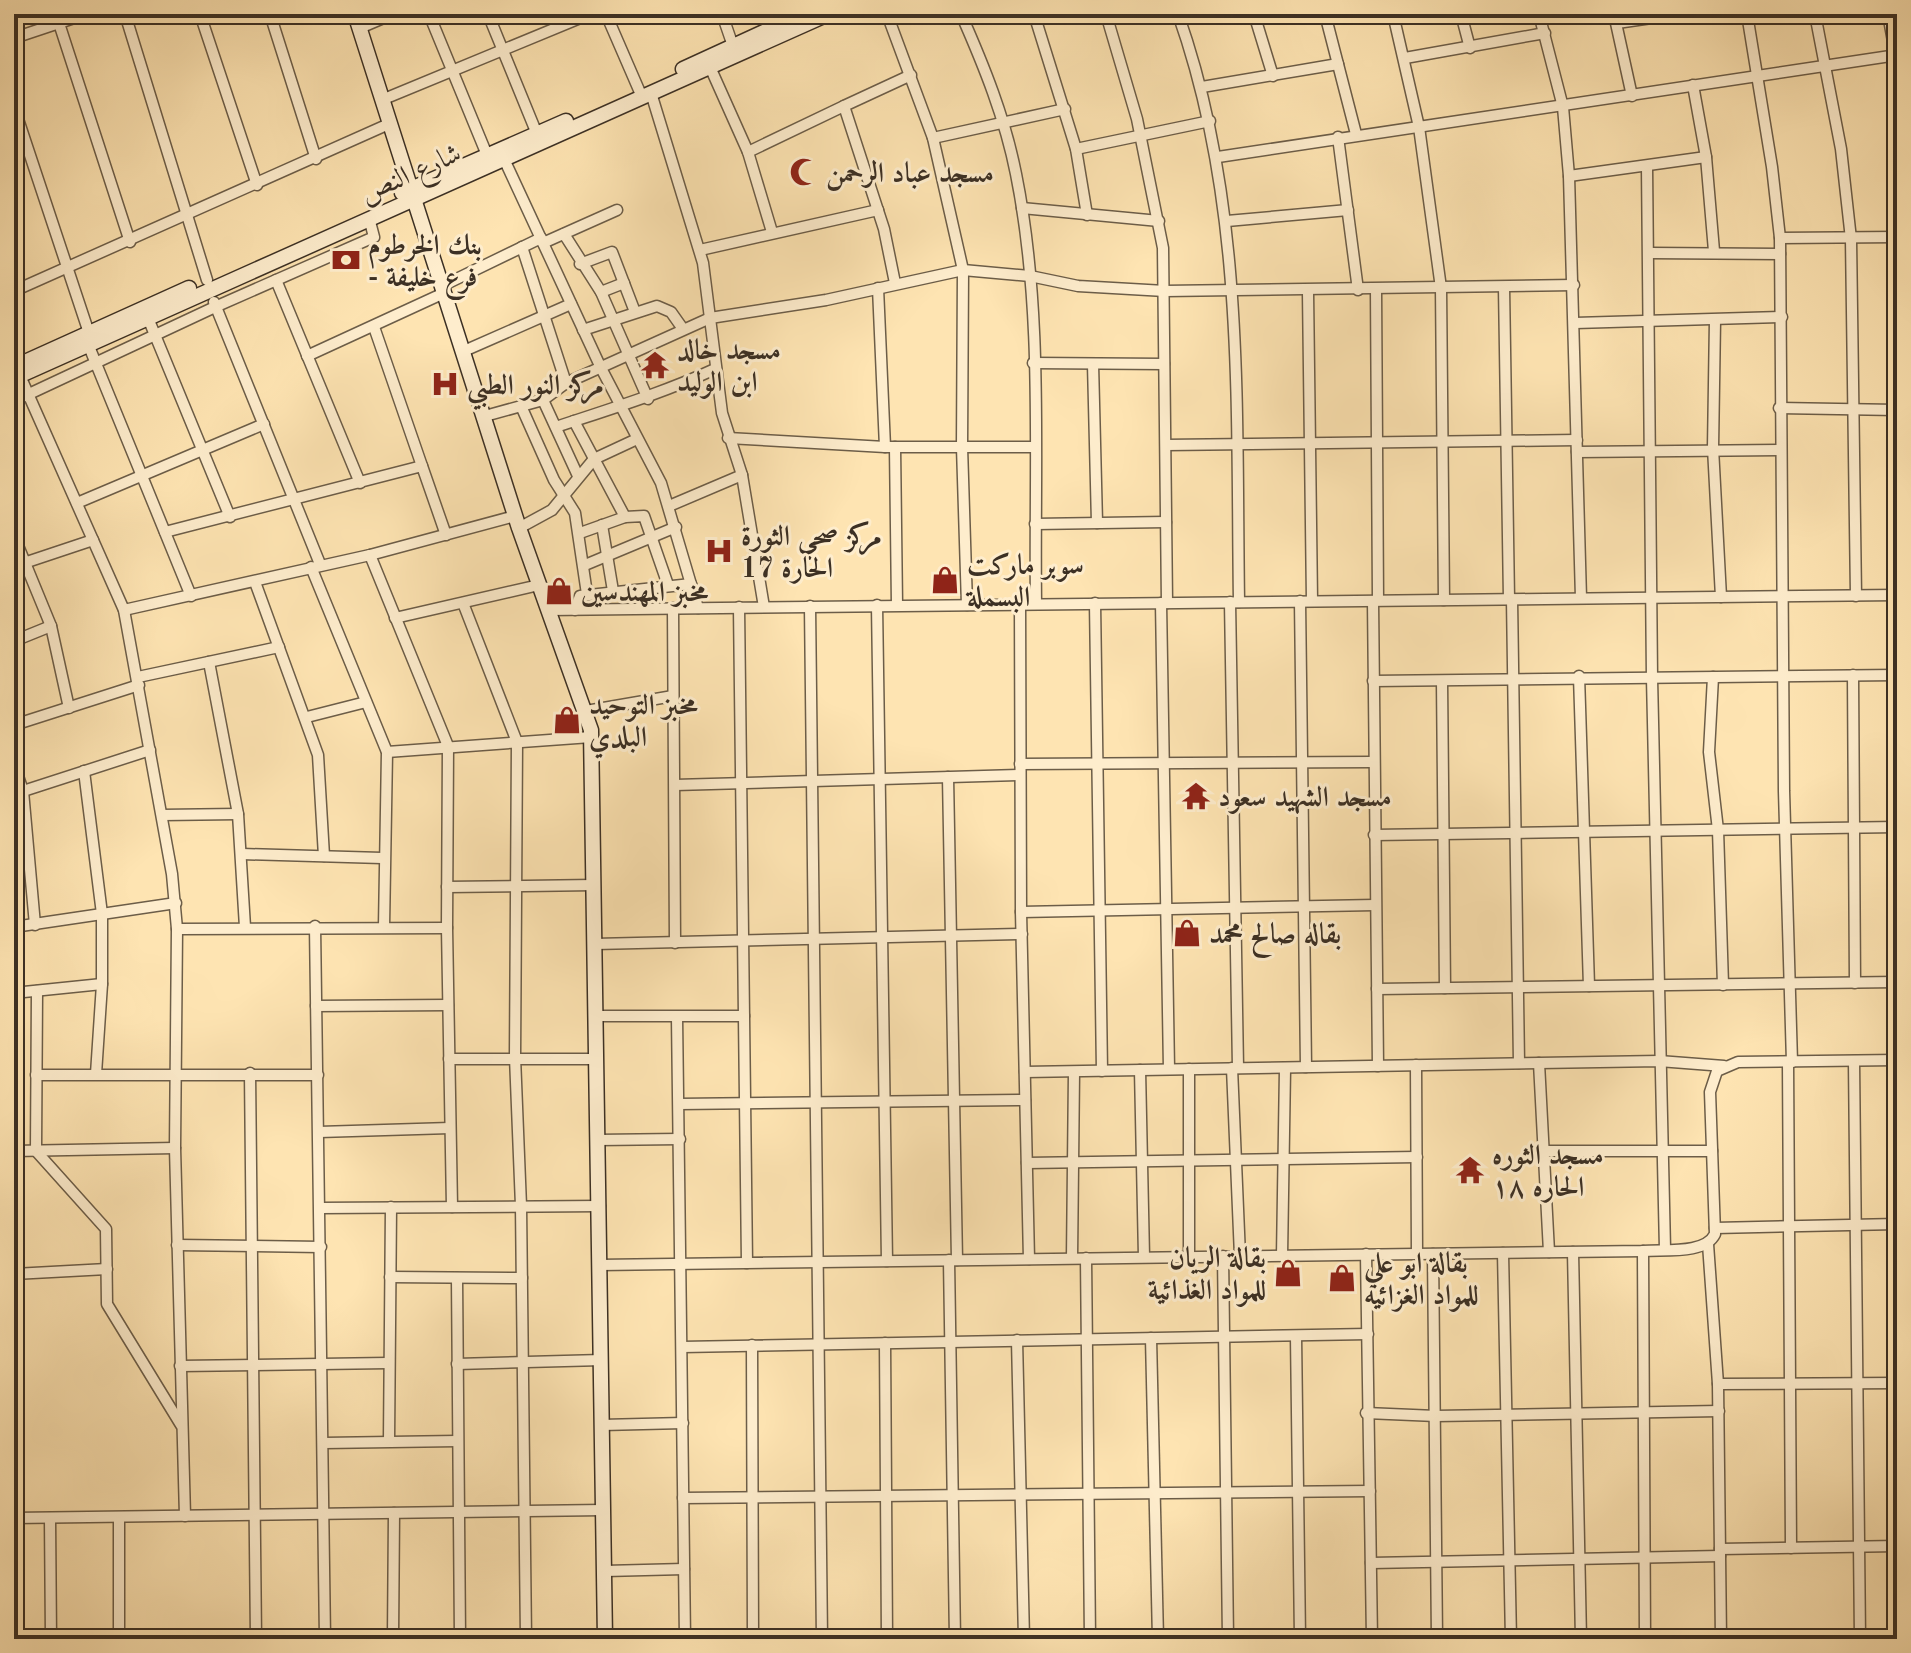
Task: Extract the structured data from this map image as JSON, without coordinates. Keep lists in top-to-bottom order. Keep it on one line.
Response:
{"streets":{"main road":["شارع النص"]},"places":{"mosque":["مسجد عباد الرحمن"],"bank":["بنك الخرطوم - فرع خليفة"],"temple":["مسجد خالد ابن الوليد","مسجد الشهيد سعود","مسجد الثوره الحاره ١٨"],"hospital":["مركز النور الطبي","مركز صحي الثورة الحارة 17"],"shop":["سوبر ماركت البسملة","مخبز المهندسين","مخبز التوحيد البلدي","بقاله صالح محمد","بقالة الريان للمواد الغذائية","بقالة ابو علي للمواد الغزائيه"]}}
